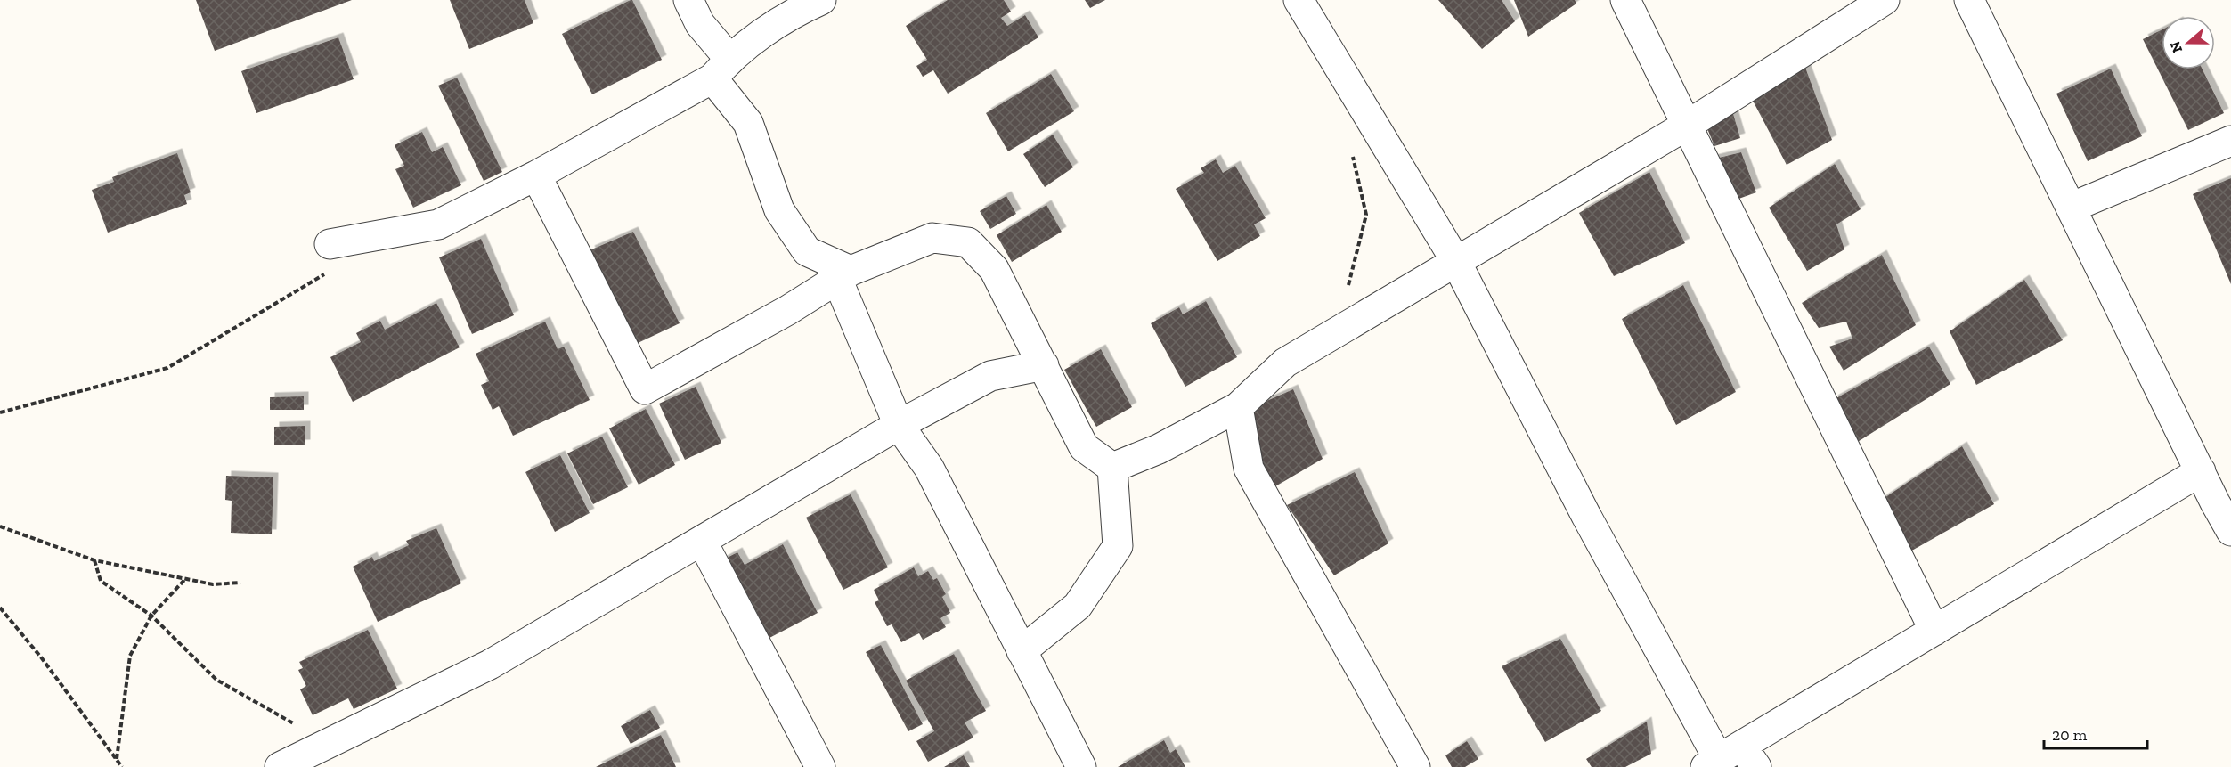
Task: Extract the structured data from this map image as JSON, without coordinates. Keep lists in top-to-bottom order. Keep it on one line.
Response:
{"scale_bar":"20 m","north":"left"}
